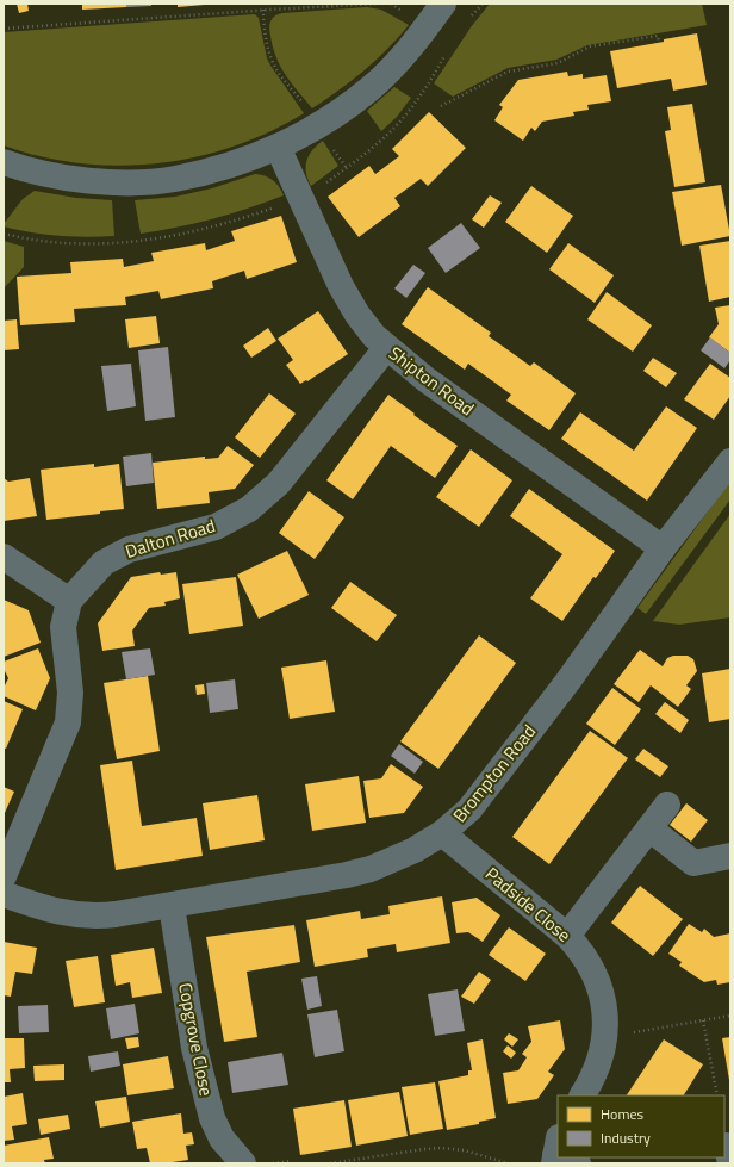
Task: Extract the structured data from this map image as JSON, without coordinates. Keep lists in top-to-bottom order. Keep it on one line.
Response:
{"streets":{"street":["Shipton Road","Dalton Road","Brompton Road","Padside Close","Copgrove Close"]},"crossings":[["Shipton Road","Dalton Road"],["Shipton Road","Brompton Road"],["Brompton Road","Padside Close"],["Brompton Road","Copgrove Close"]],"legend":["Homes","Industry"]}
